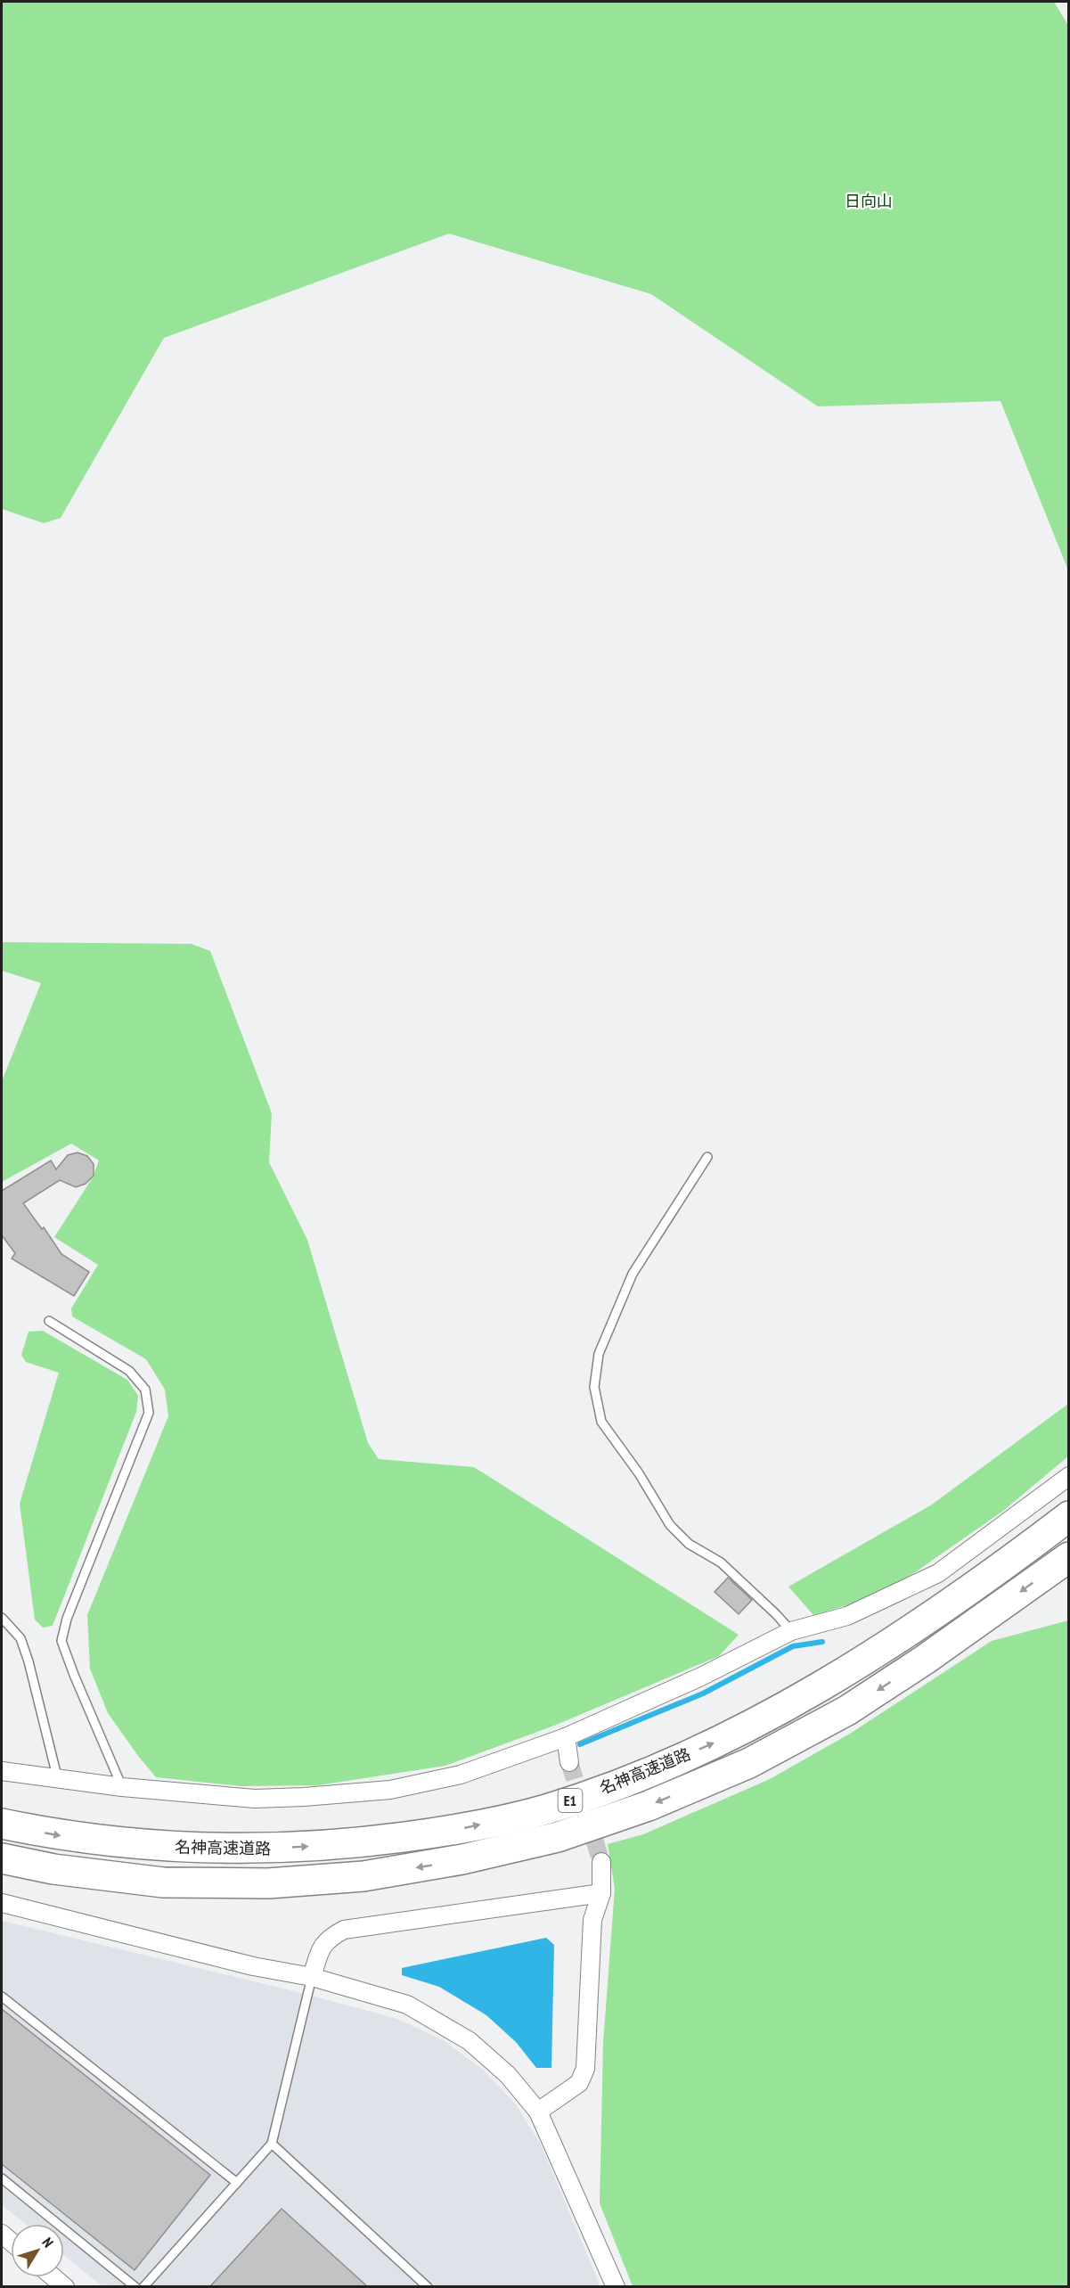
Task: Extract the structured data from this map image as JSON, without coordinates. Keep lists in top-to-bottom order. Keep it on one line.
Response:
{"streets":{"highway":["名神高速道路","E1"]},"parks":["日向山"],"north":"top right"}
